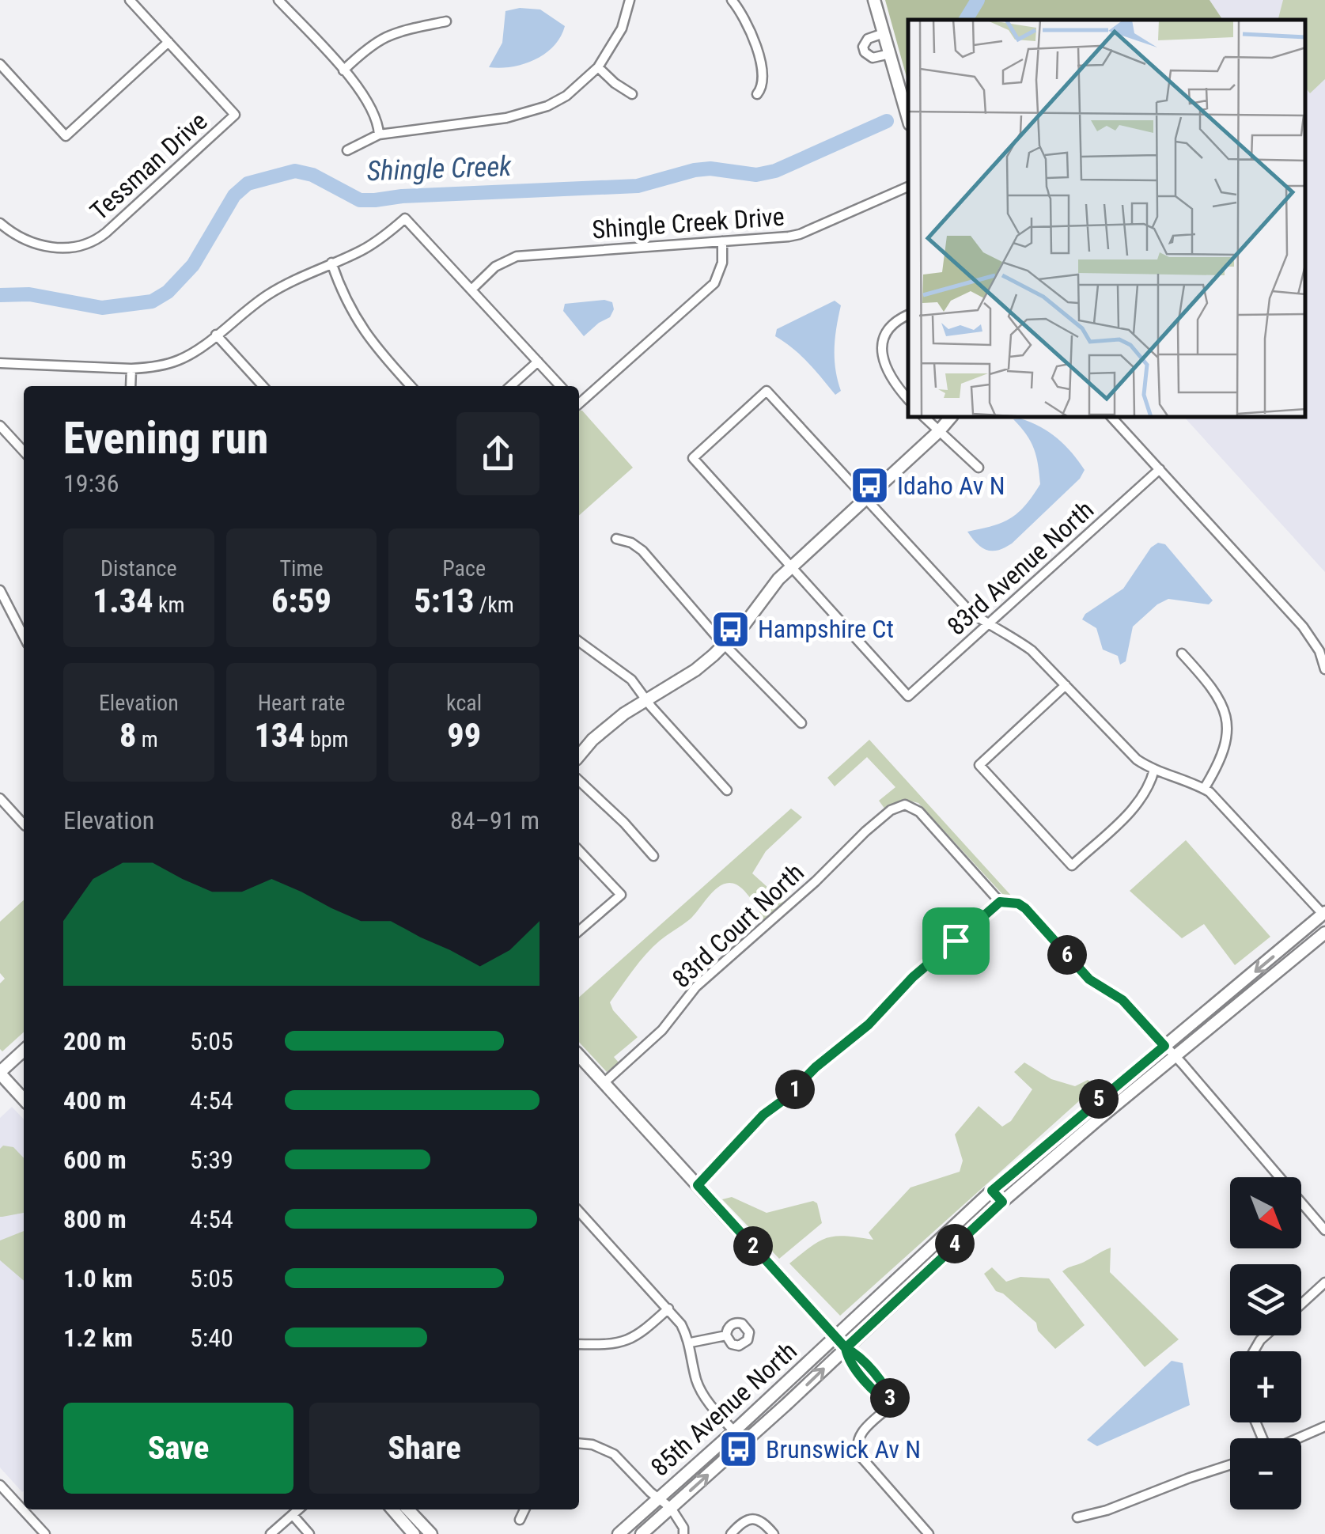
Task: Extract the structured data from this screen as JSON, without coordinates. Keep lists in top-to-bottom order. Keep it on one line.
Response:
{"streets":{"main road":["85th Avenue North"],"street":["Tessman Drive","Shingle Creek Drive","83rd Avenue North","83rd Court North"]},"water":["Shingle Creek"],"places":{"bus stop":["Idaho Av N","Hampshire Ct","Brunswick Av N"]},"north":"bottom right","page":{"heading":["Evening run","19:36"],"stats":[["Distance","1.34 km"],["Time","6:59"],["Pace","5:13 /km"],["Elevation","8 m"],["Heart rate","134 bpm"],["kcal","99"]],"chart":["Elevation","84–91 m"],"pins":["6","1","5","4","2","3"],"list":[{"name":"200 m","note":"5:05"},{"name":"400 m","note":"4:54"},{"name":"600 m","note":"5:39"},{"name":"800 m","note":"4:54"},{"name":"1.0 km","note":"5:05"},{"name":"1.2 km","note":"5:40"}],"map_buttons":["+","−"],"buttons":["Save","Share"]}}
